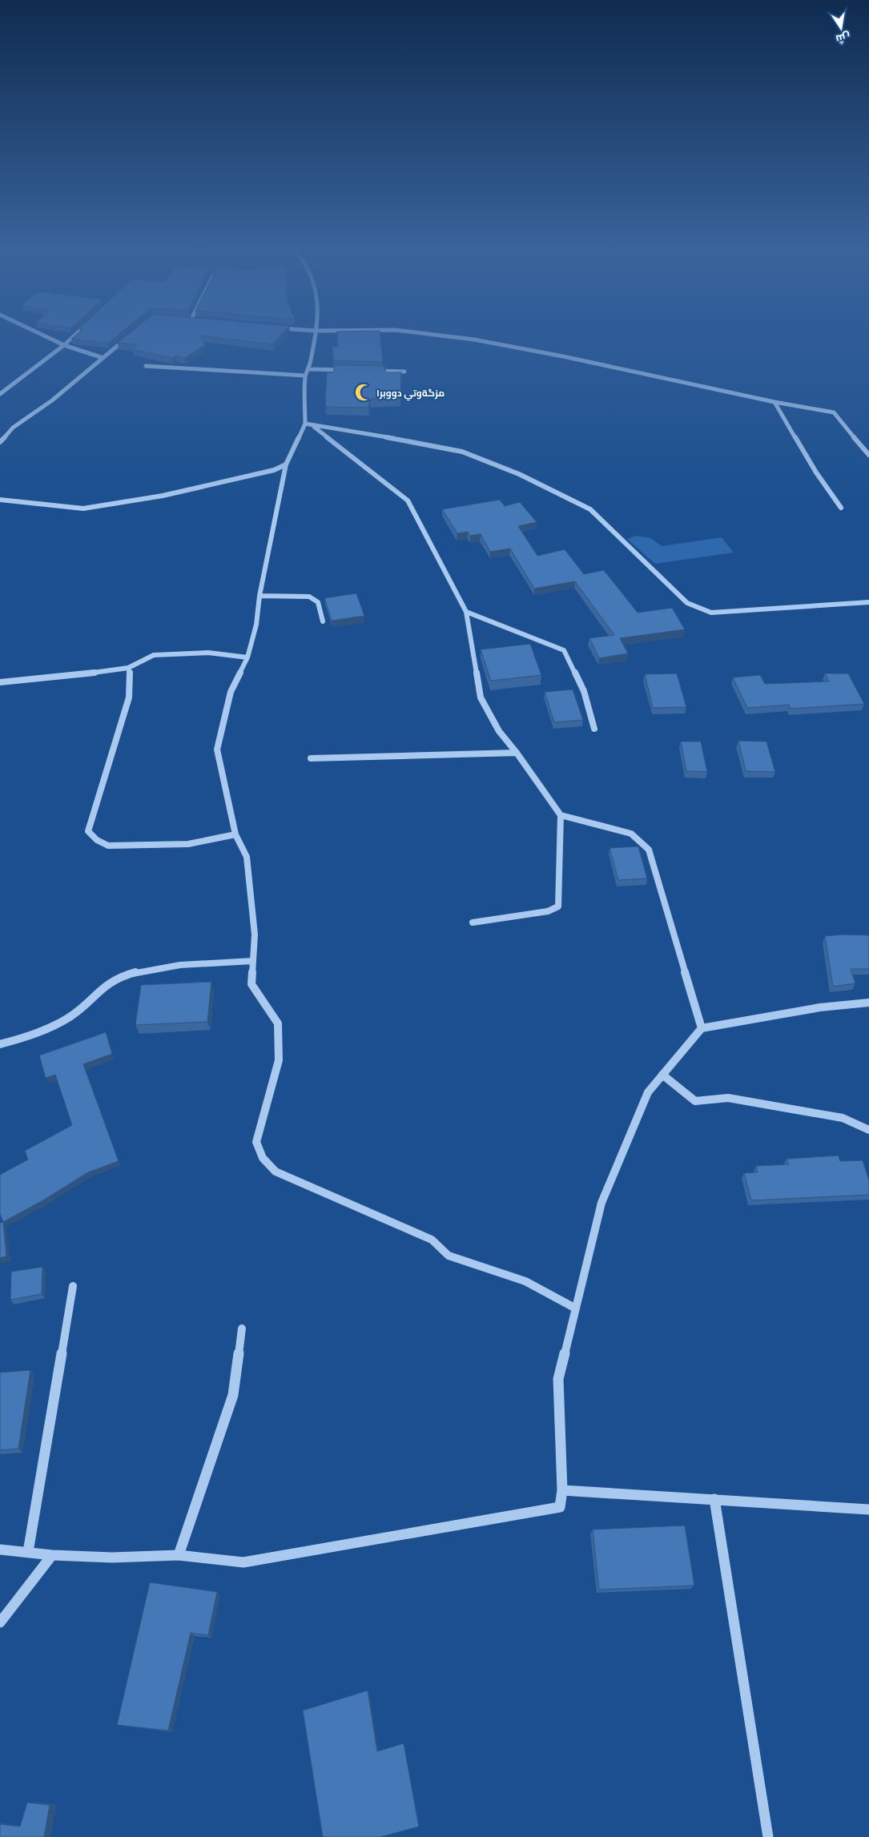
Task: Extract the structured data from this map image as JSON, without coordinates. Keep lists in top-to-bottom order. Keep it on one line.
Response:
{"places":{"mosque":["مزگةوتي دووبرا"]},"north":"bottom"}
